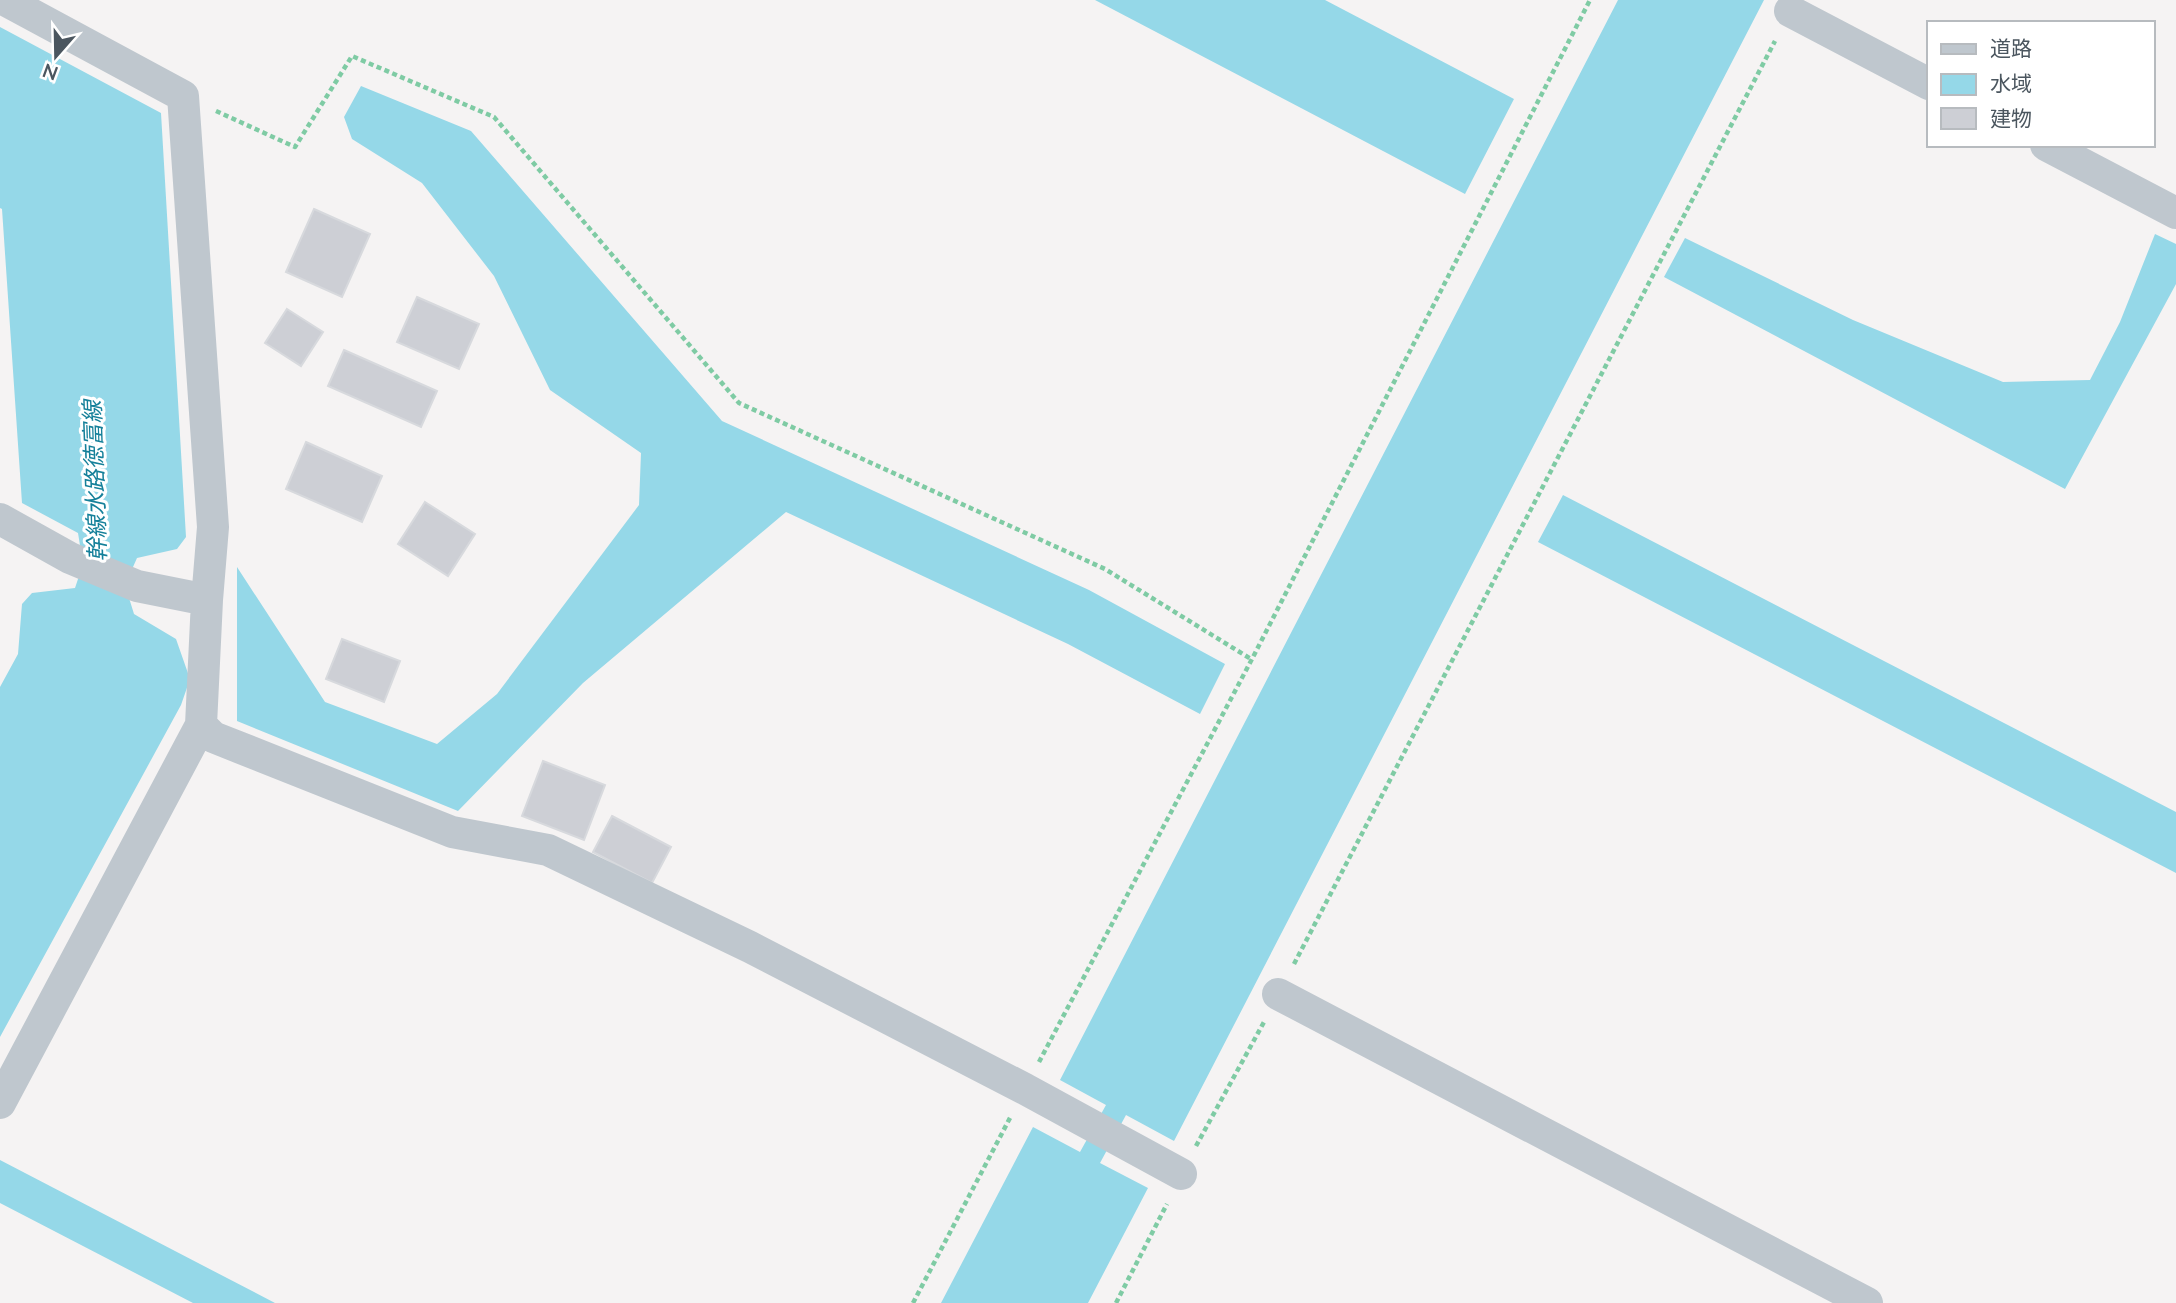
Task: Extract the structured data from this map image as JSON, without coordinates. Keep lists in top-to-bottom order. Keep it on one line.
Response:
{"water":["幹線水路徳富線"],"legend":["道路","水域","建物"],"north":"bottom"}
